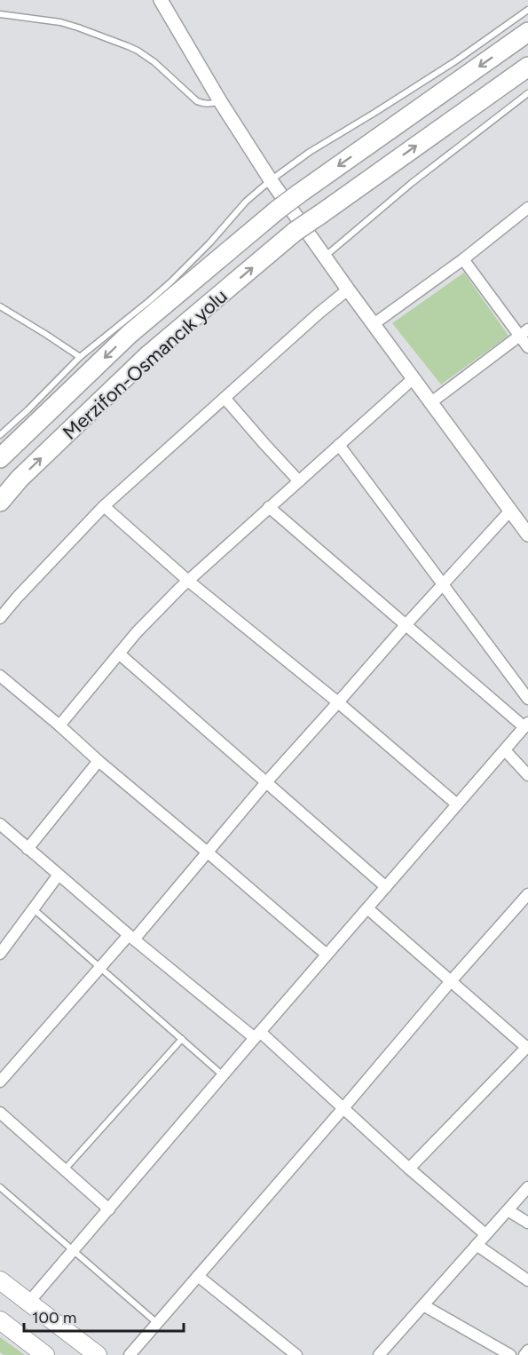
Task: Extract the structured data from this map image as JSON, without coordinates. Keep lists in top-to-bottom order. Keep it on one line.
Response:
{"streets":{"highway":["Merzifon-Osmancık yolu"]},"scale_bar":"100 m"}
